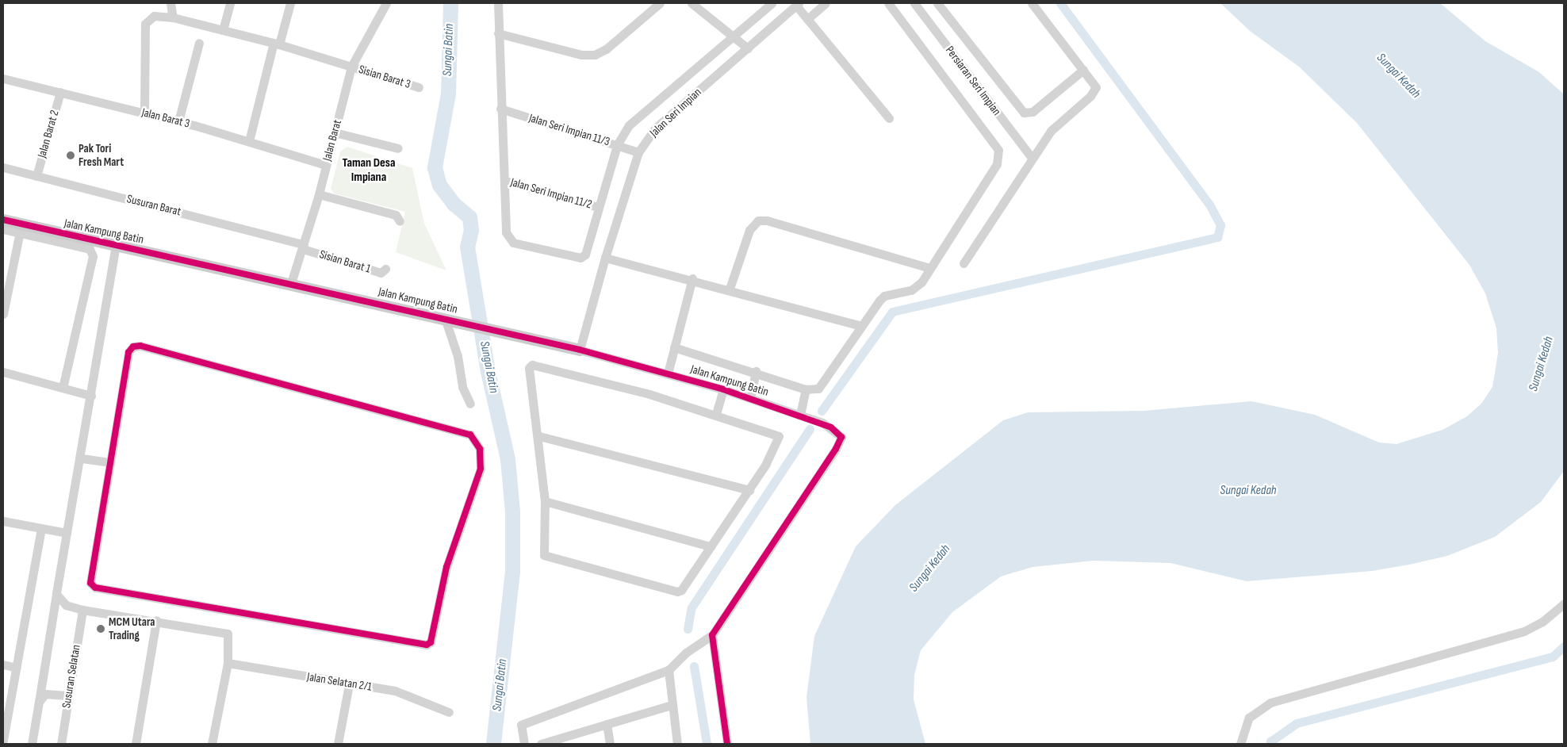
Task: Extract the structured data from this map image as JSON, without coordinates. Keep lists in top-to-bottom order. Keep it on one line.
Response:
{"streets":{"street":["Sisian Barat 3","Persiaran Seri Impian","Jalan Seri Impian","Jalan Barat 3","Jalan Seri Impian 11/3","Jalan Barat 2","Jalan Barat","Jalan Seri Impian 11/2","Susuran Barat","Jalan Kampung Batin","Sisian Barat 1","Susuran Selatan","Jalan Selatan 2/1"]},"crossings":[["Sisian Barat 3","Jalan Barat 3"],["Sisian Barat 3","Jalan Barat"],["Jalan Seri Impian","Jalan Seri Impian 11/3"],["Jalan Seri Impian","Jalan Kampung Batin"],["Jalan Barat 3","Jalan Barat 2"],["Jalan Barat 3","Jalan Barat"],["Jalan Barat 2","Susuran Barat"],["Jalan Barat","Susuran Barat"],["Jalan Barat","Jalan Kampung Batin"],["Jalan Barat","Sisian Barat 1"],["Susuran Barat","Sisian Barat 1"]],"districts":["Taman Desa Impiana"],"water":["Sungai Batin","Sungai Kedah"],"places":["Pak Tori Fresh Mart","MCM Utara Trading"]}
